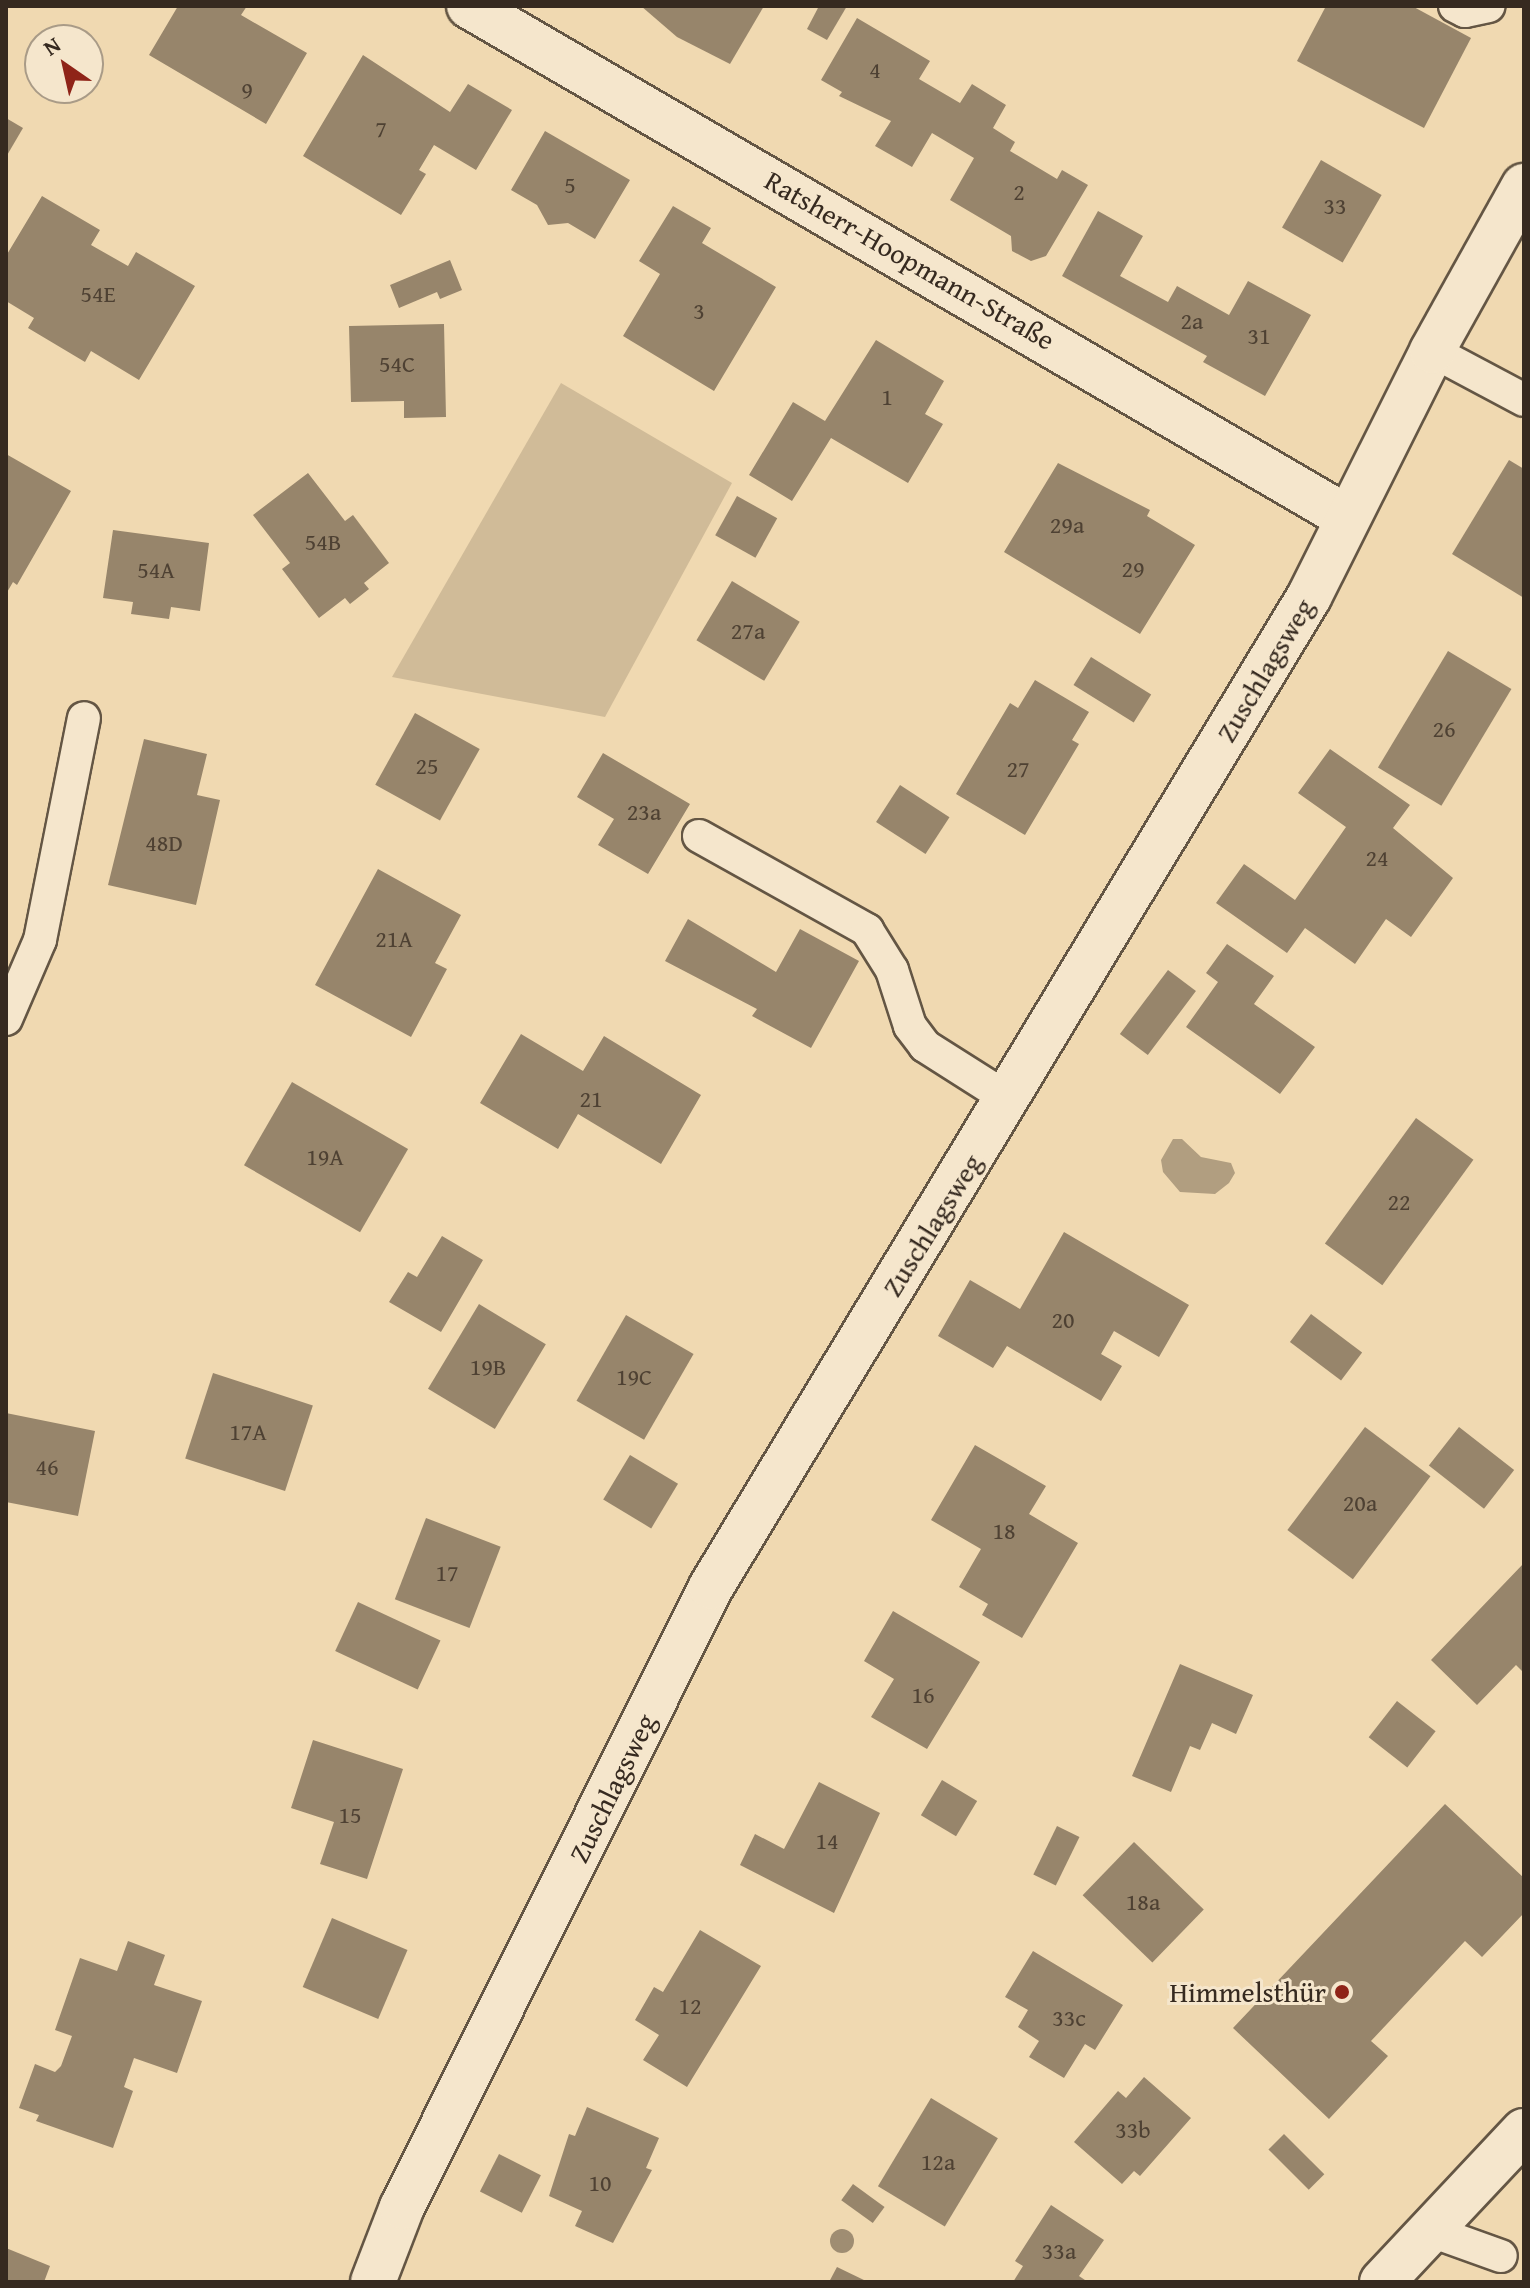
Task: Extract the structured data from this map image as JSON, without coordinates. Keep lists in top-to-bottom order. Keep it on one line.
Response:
{"streets":{"street":["Ratsherr-Hoopmann-Straße","Zuschlagsweg"]},"crossings":[["Ratsherr-Hoopmann-Straße","Zuschlagsweg"]],"places":["Himmelsthür"],"house_numbers":["4","9","7","5","2","33","54E","3","2a","31","54C","1","29a","54B","29","54A","27a","26","25","27","23a","48D","24","21A","21","19A","22","20","19B","19C","17A","46","20a","18","17","16","15","14","18a","12","33c","33b","12a","10","33a"],"north":"top left"}
